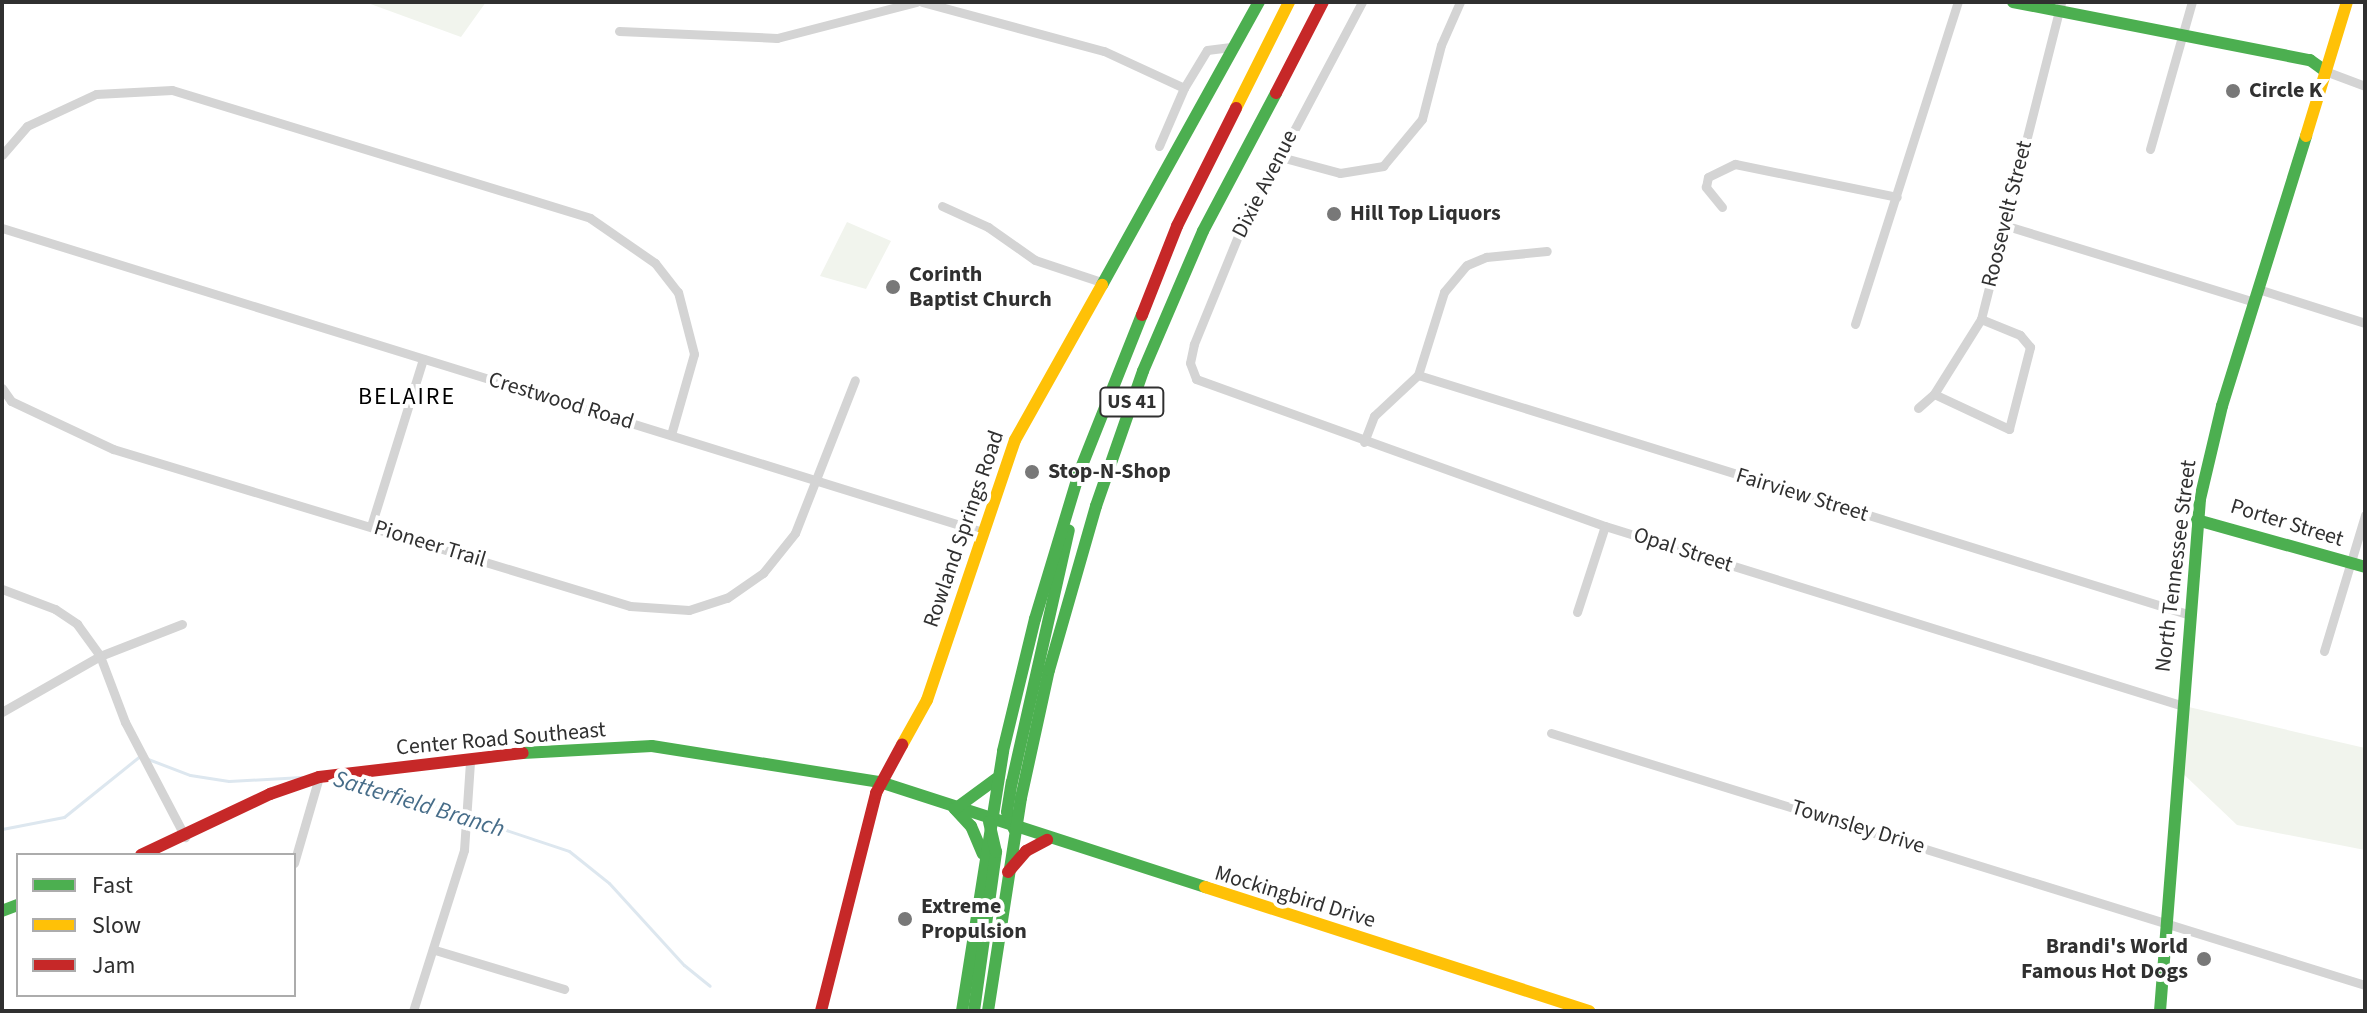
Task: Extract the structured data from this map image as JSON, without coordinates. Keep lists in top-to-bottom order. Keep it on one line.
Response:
{"streets":{"main road":["US 41","Porter Street","Rowland Springs Road","North Tennessee Street","Center Road Southeast","Mockingbird Drive"],"street":["Dixie Avenue","Roosevelt Street","Crestwood Road","Fairview Street","Pioneer Trail","Opal Street","Townsley Drive"]},"crossings":[["Dixie Avenue","Opal Street"],["Crestwood Road","Rowland Springs Road"],["Crestwood Road","Pioneer Trail"],["US 41","Mockingbird Drive"],["Fairview Street","North Tennessee Street"],["Porter Street","North Tennessee Street"],["Rowland Springs Road","Center Road Southeast"],["Opal Street","North Tennessee Street"],["North Tennessee Street","Townsley Drive"],["Center Road Southeast","Mockingbird Drive"]],"districts":["BELAIRE"],"water":["Satterfield Branch"],"places":["Circle K","Hill Top Liquors","Corinth Baptist Church","Stop-N-Shop","Extreme Propulsion","Brandi's World Famous Hot Dogs"],"legend":["Fast","Slow","Jam"]}
